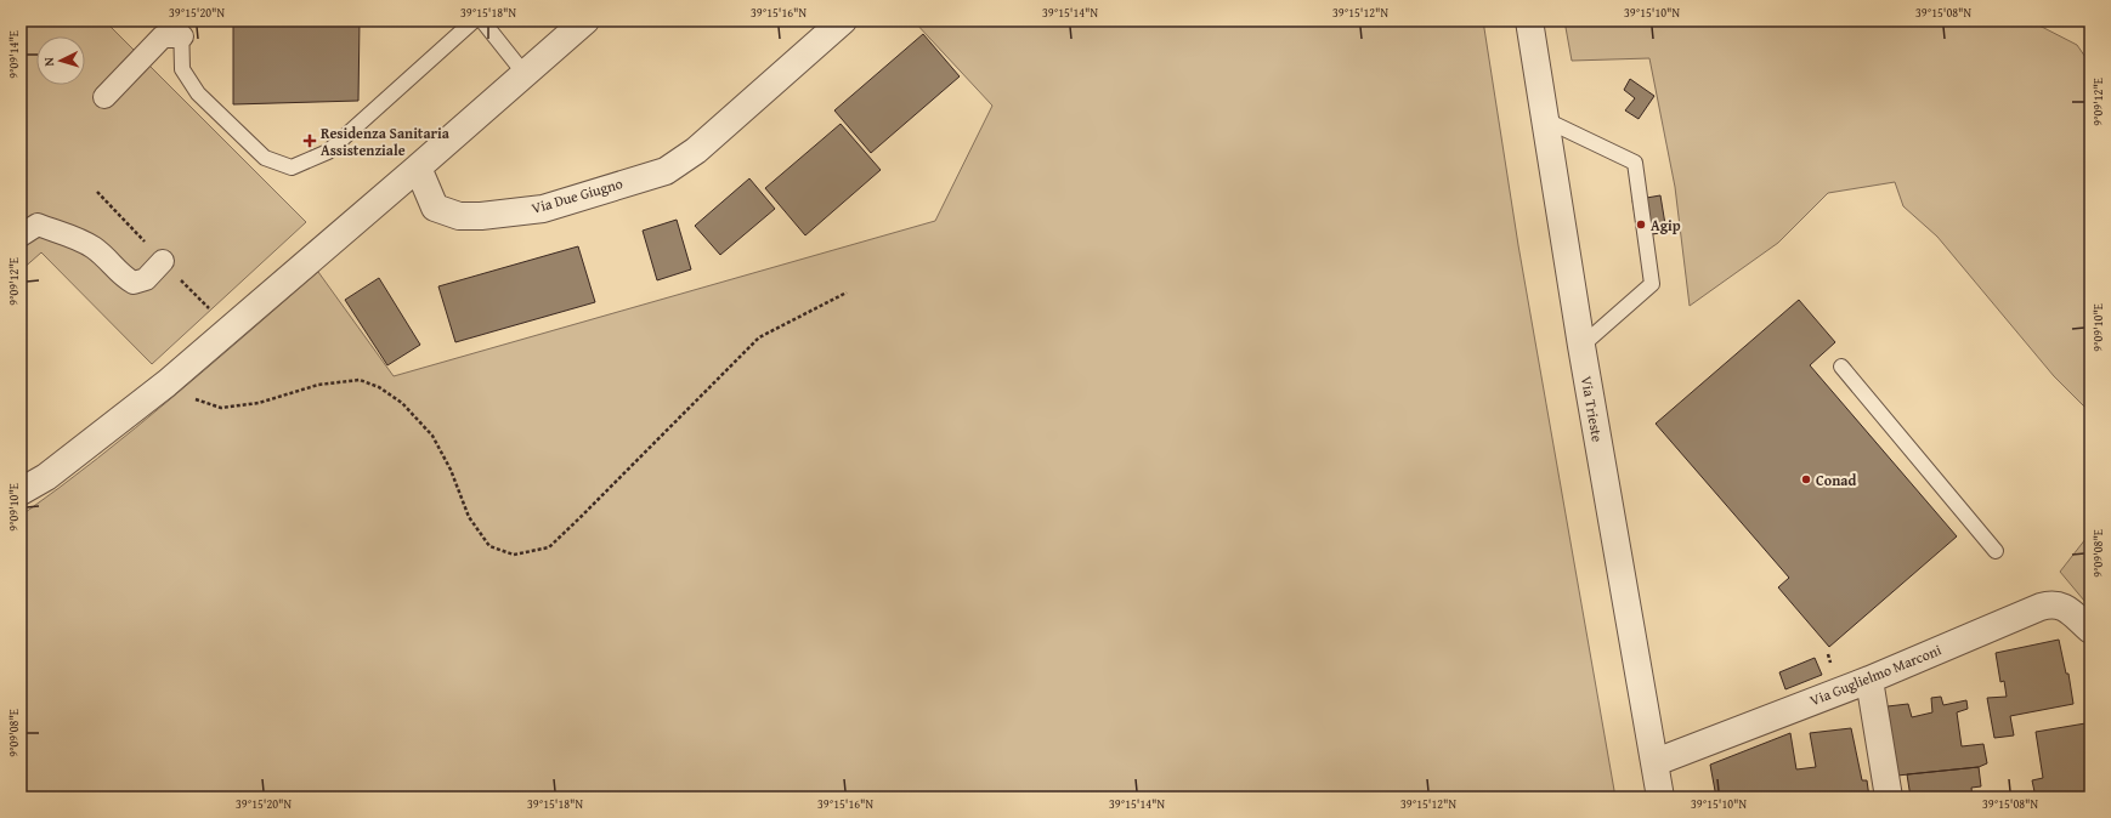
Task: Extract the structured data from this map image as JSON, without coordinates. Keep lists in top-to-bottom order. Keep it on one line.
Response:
{"streets":{"street":["Via Due Giugno","Via Trieste","Via Guglielmo Marconi"]},"crossings":[["Via Trieste","Via Guglielmo Marconi"]],"places":{"health":["Residenza Sanitaria Assistenziale"],"other":["Agip","Conad"]},"north":"left","coordinates":["39°15'20\"N","39°15'18\"N","39°15'16\"N","39°15'14\"N","39°15'12\"N","39°15'10\"N","39°15'08\"N","9°09'14\"E","9°09'12\"E","9°09'10\"E","9°09'08\"E"]}
